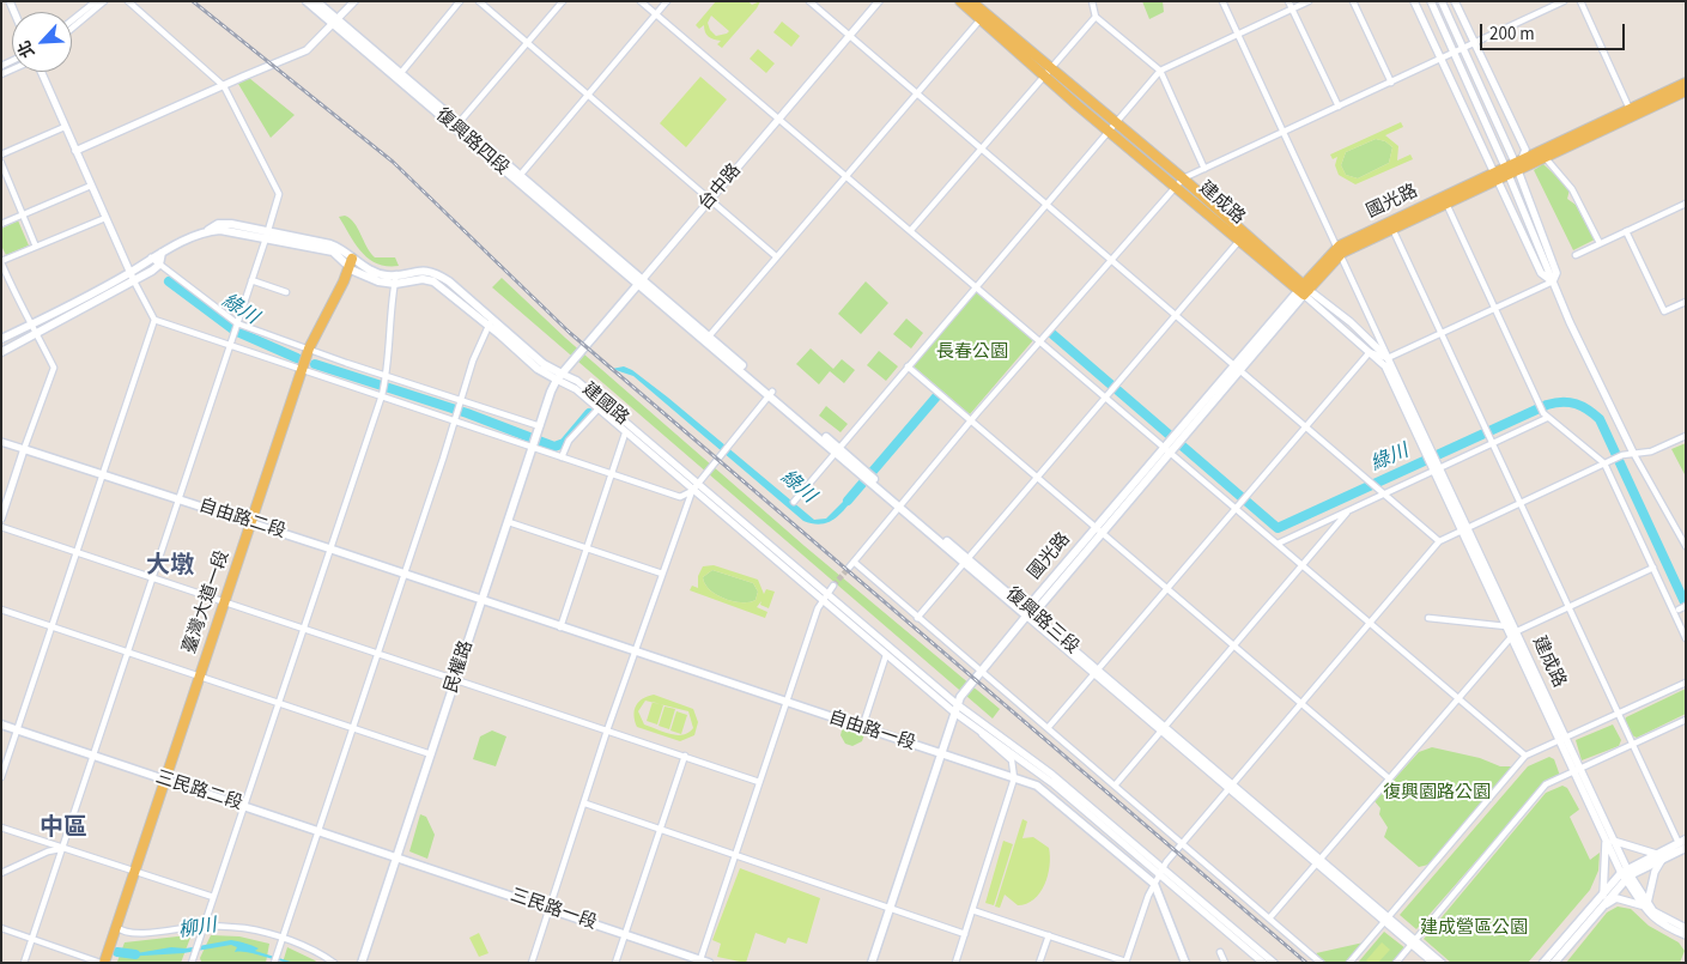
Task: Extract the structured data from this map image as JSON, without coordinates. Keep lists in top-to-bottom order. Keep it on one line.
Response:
{"streets":{"main road":["復興路四段","台中路","國光路","建成路","建國路","自由路二段","臺灣大道一段","復興路三段","民權路","自由路一段","三民路二段","三民路一段"]},"crossings":[["復興路四段","台中路"],["復興路四段","復興路三段"],["台中路","建國路"],["台中路","復興路三段"],["台中路","民權路"],["國光路","建成路"],["國光路","建國路"],["國光路","復興路三段"],["國光路","自由路一段"],["建國路","臺灣大道一段"],["建國路","民權路"],["自由路二段","臺灣大道一段"],["自由路二段","民權路"],["自由路二段","自由路一段"],["臺灣大道一段","三民路二段"],["民權路","自由路一段"],["民權路","三民路二段"],["民權路","三民路一段"],["三民路二段","三民路一段"]],"districts":["大墩","中區"],"water":["綠川","柳川"],"parks":["長春公園","復興園路公園","建成營區公園"],"scale_bar":"200 m","north":"bottom left"}
